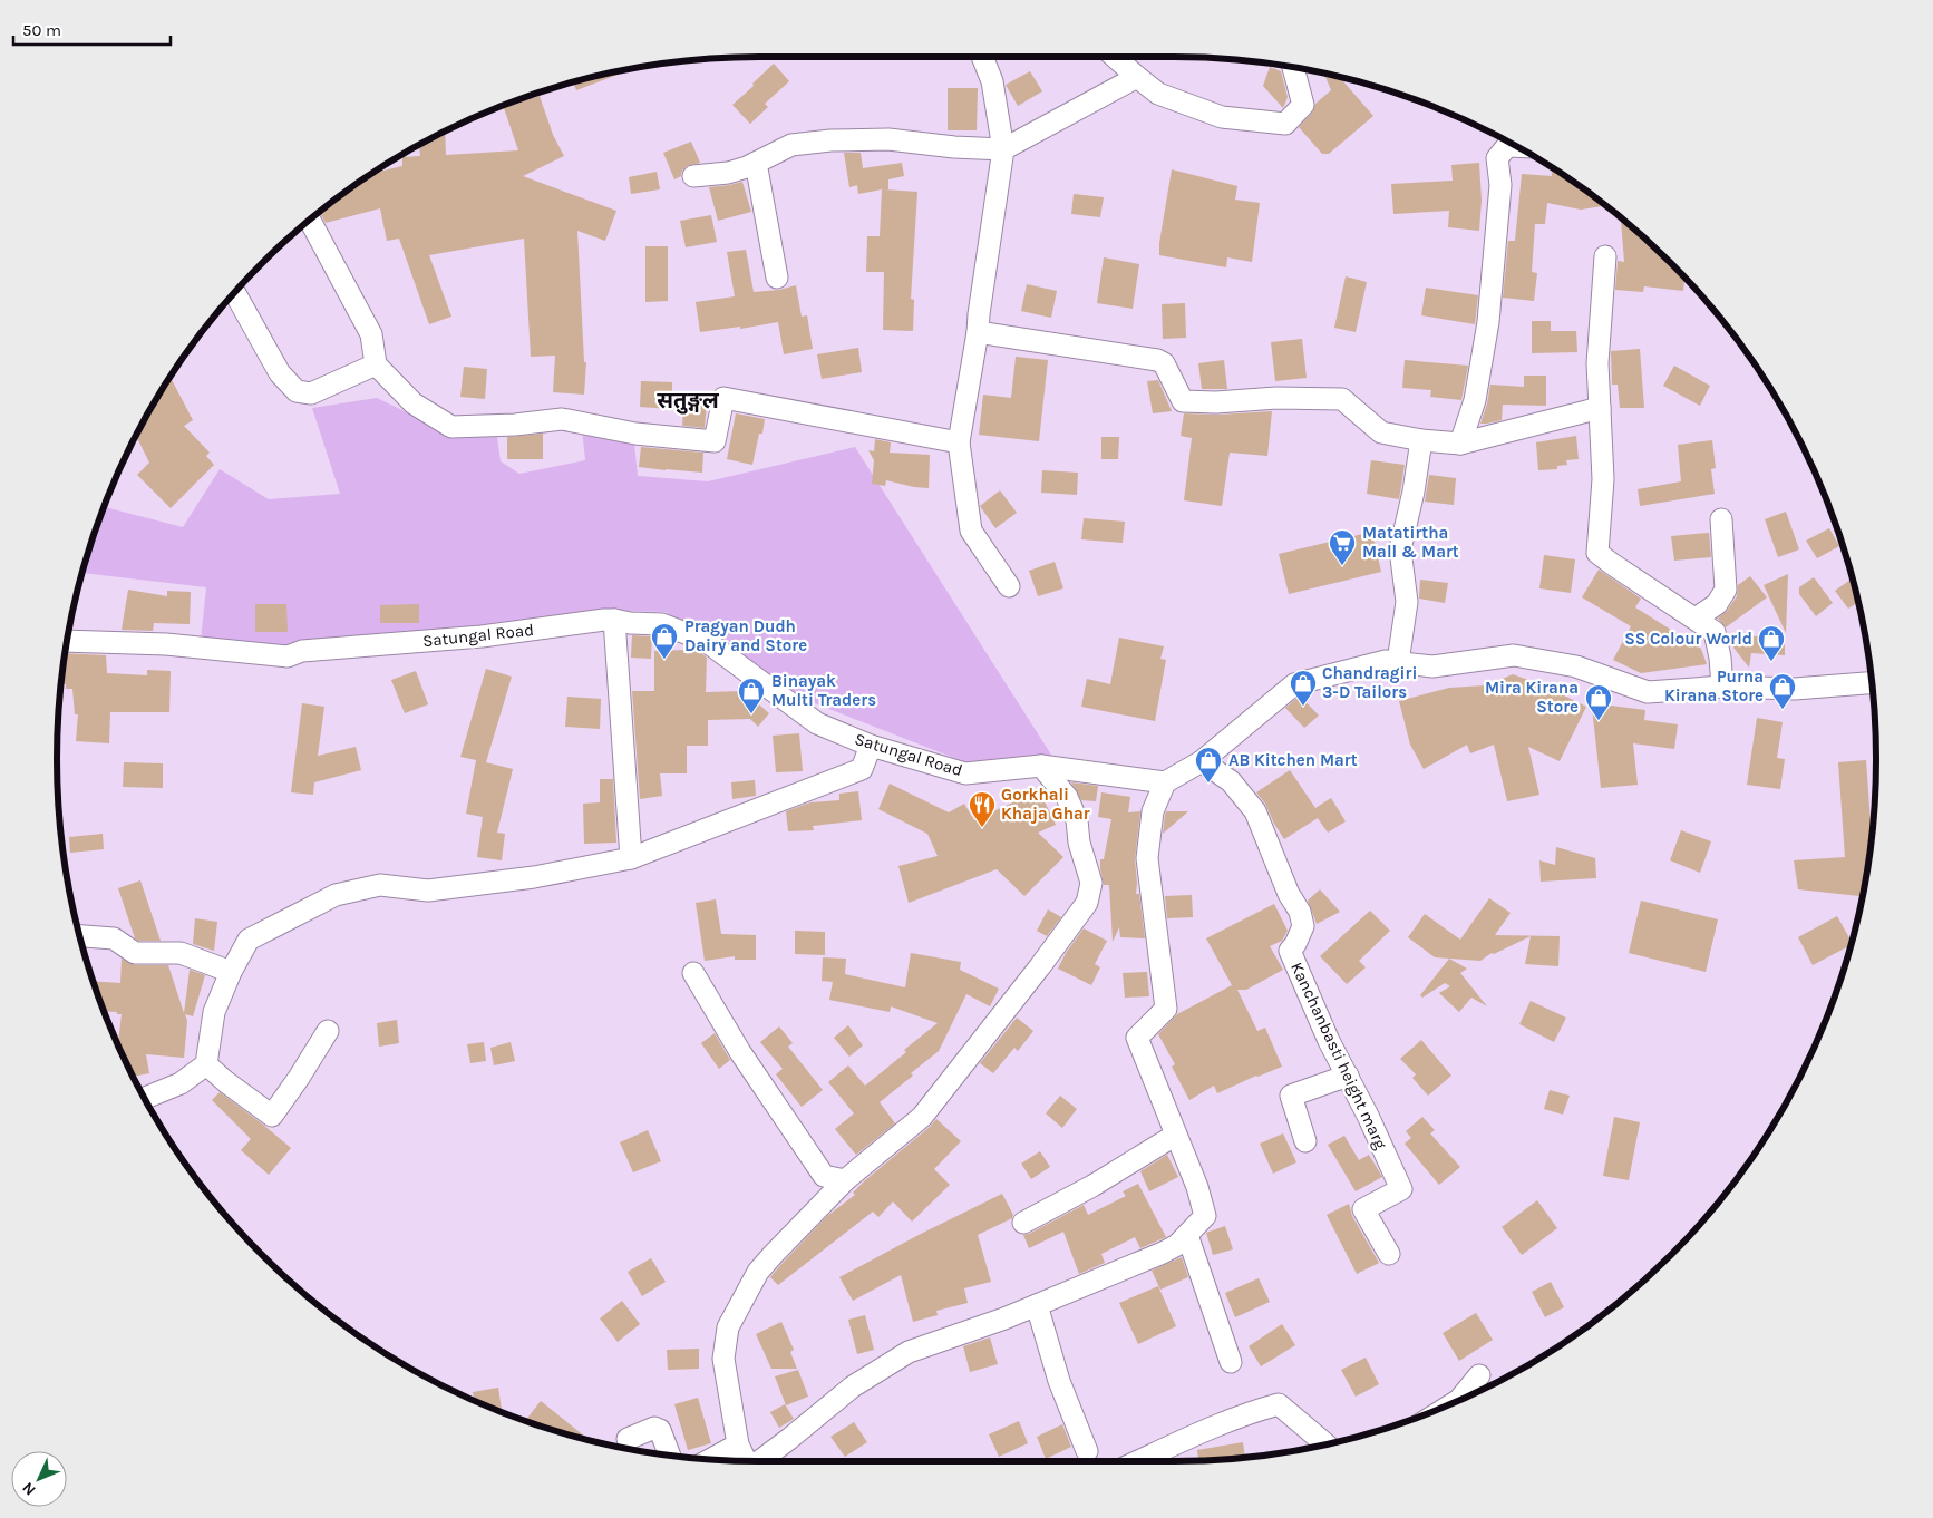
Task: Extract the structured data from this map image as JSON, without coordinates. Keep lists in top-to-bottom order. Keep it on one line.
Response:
{"streets":{"street":["Satungal Road","Kanchanbasti height marg"]},"districts":["सतुङ्गल"],"places":{"supermarket":["Matatirtha Mall & Mart"],"shop":["Pragyan Dudh Dairy and Store","SS Colour World","Chandragiri 3-D Tailors","Purna Kirana Store","Binayak Multi Traders","Mira Kirana Store","AB Kitchen Mart"],"restaurant":["Gorkhali Khaja Ghar"]},"scale_bar":"50 m","north":"bottom left"}
